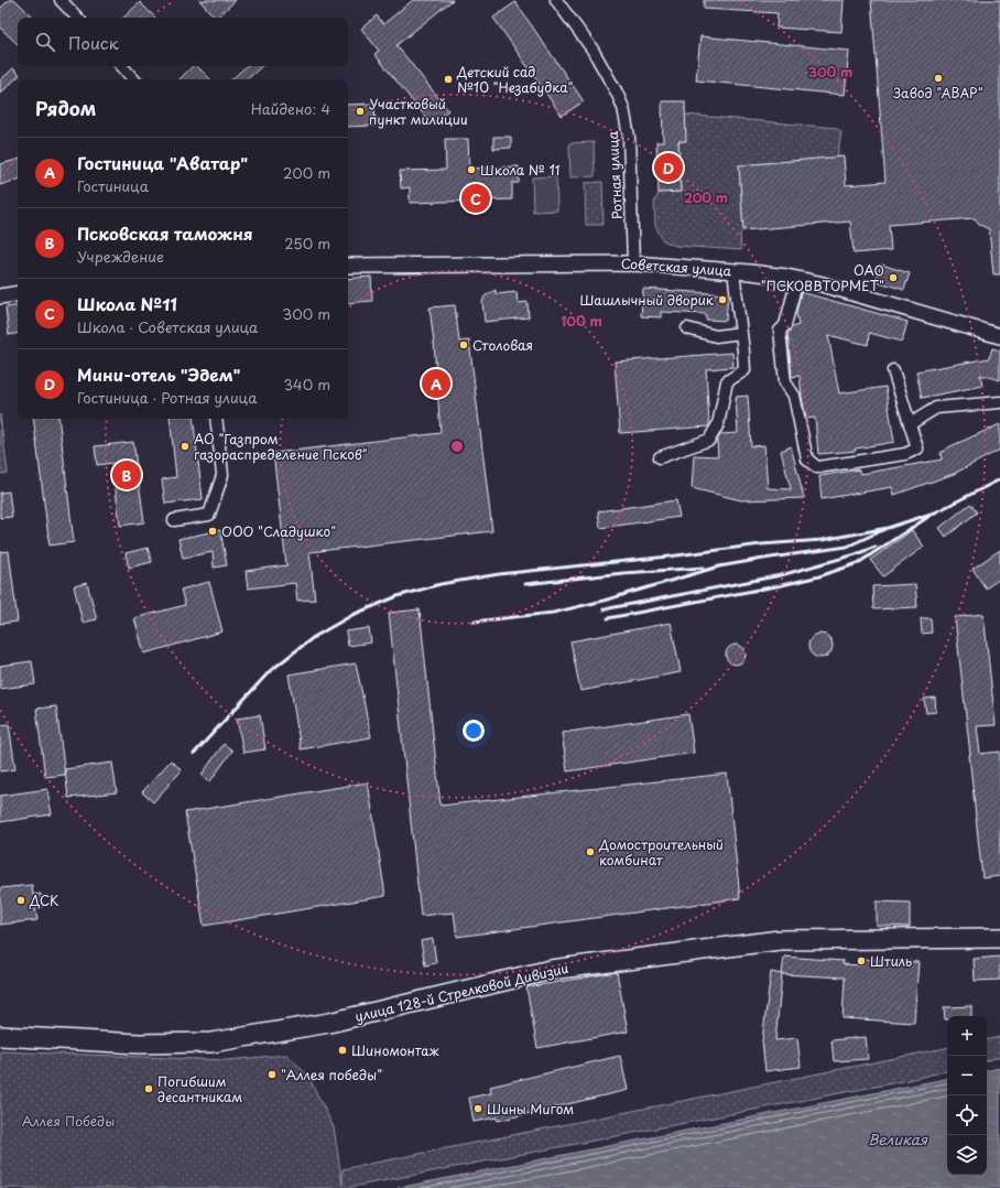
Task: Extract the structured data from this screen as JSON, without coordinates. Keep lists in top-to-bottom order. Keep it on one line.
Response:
{"streets":{"main road":["улица 128-й Стрелковой Дивизии"],"street":["Ротная улица","Советская улица"]},"crossings":[["Ротная улица","Советская улица"]],"water":["Великая"],"parks":["Аллея Победы"],"places":["Завод \"АВАР\"","Детский сад №10 \"Незабудка\"","Участковый пункт милиции","Школа № 11","ОАО \"ПСКОВВТОРМЕТ\"","Шашлычный дворик","Столовая","АО \"Газпром газораспределение Псков\"","ООО \"Сладушко\"","Домостроительный комбинат","ДСК","Штиль","Шиномонтаж","\"Аллея победы\"","Погибшим десантникам","Шины Мигом"],"page":{"search":"Поиск","heading":["Рядом","Найдено: 4"],"list":[{"mark":"A","name":"Гостиница \"Аватар\"","note":"Гостиница","value":"200 m"},{"mark":"B","name":"Псковская таможня","note":"Учреждение","value":"250 m"},{"mark":"C","name":"Школа №11","note":"Школа · Советская улица","value":"300 m"},{"mark":"D","name":"Мини-отель \"Эдем\"","note":"Гостиница · Ротная улица","value":"340 m"}],"pins":["D","C","A","B"],"map_buttons":["+","−"]},"rings":["300 m","200 m","100 m"]}
